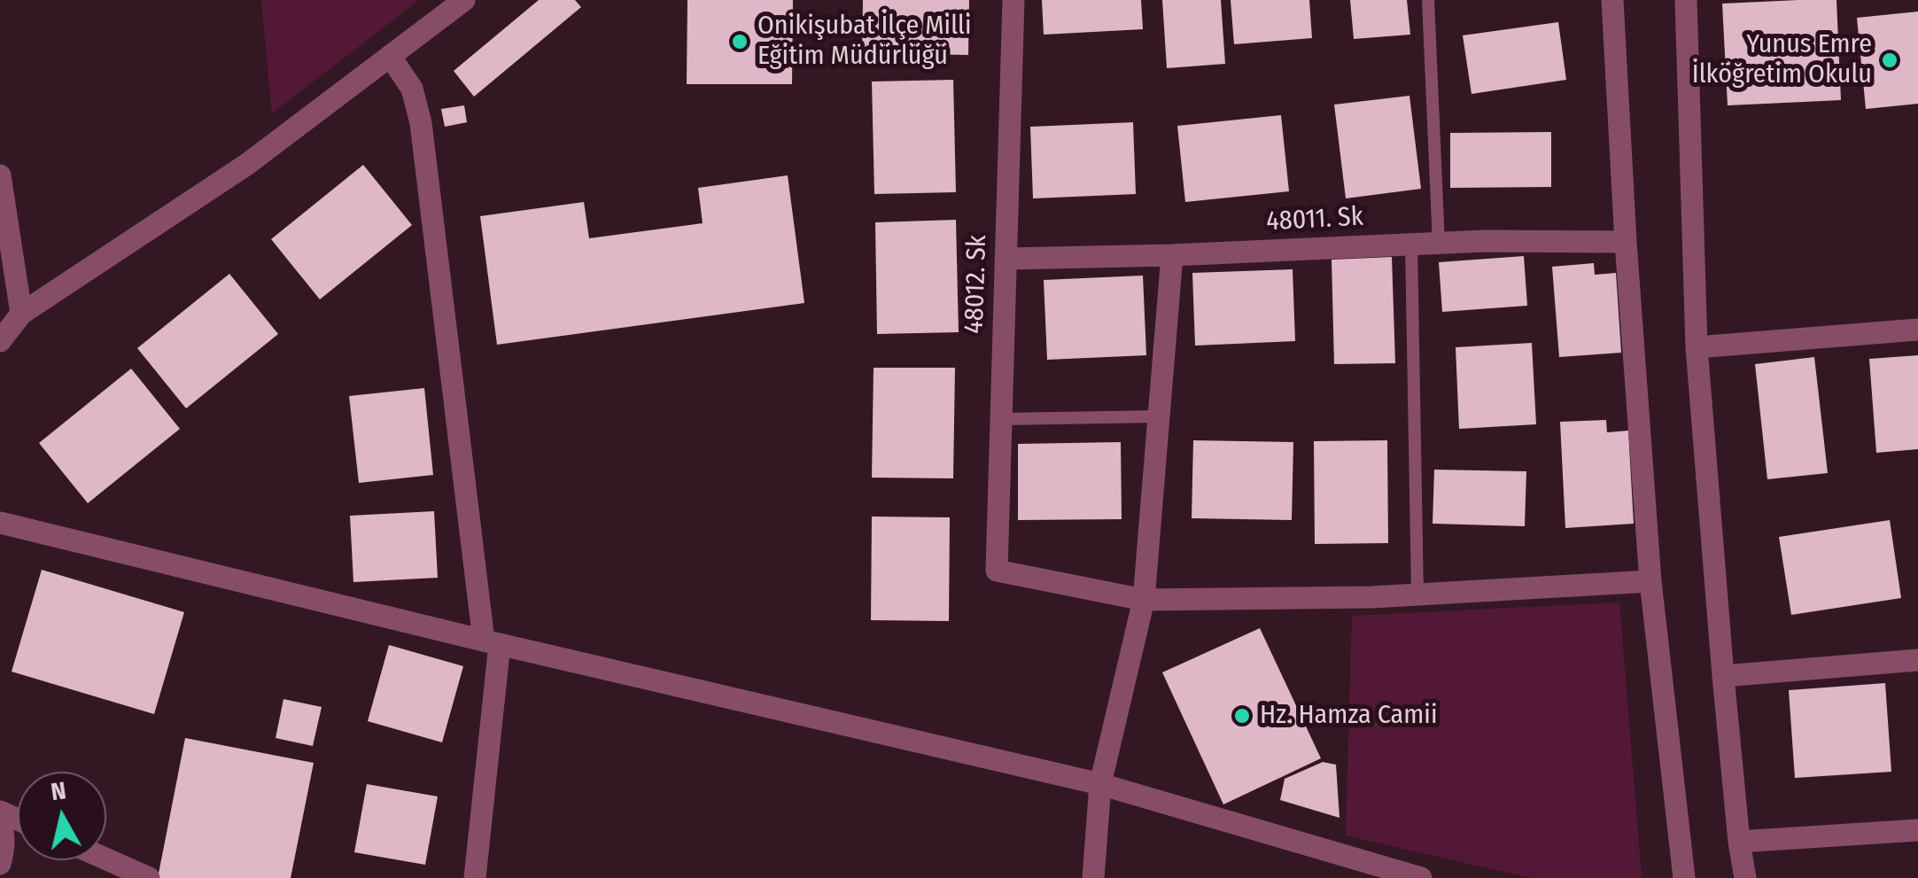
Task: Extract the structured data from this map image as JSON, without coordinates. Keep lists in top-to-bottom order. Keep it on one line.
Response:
{"streets":{"street":["48011. Sk","48012. Sk"]},"crossings":[["48011. Sk","48012. Sk"]],"places":["Onikişubat İlçe Milli Eğitim Müdürlüğü","Yunus Emre İlköğretim Okulu","Hz. Hamza Camii"],"north":"top"}
